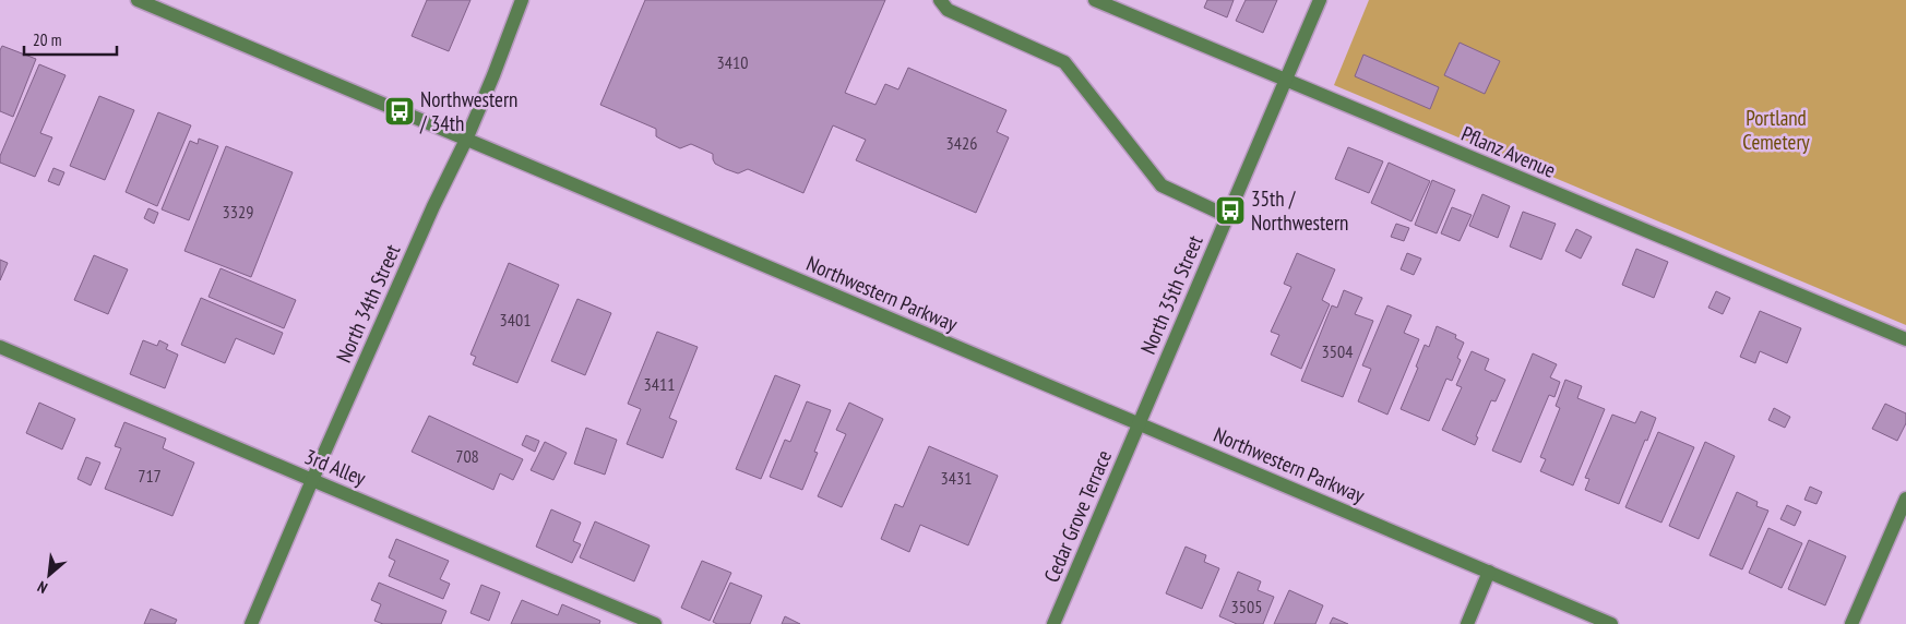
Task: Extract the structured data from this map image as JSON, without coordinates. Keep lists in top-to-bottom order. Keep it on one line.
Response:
{"streets":{"street":["Pflanz Avenue","Northwestern Parkway","North 35th Street","North 34th Street","3rd Alley","Cedar Grove Terrace"]},"crossings":[["Pflanz Avenue","North 35th Street"],["Northwestern Parkway","North 35th Street"],["Northwestern Parkway","North 34th Street"],["Northwestern Parkway","Cedar Grove Terrace"],["North 35th Street","Cedar Grove Terrace"],["North 34th Street","3rd Alley"]],"parks":["Portland Cemetery"],"places":{"bus stop":["Northwestern / 34th","35th / Northwestern"]},"house_numbers":["3410","3426","3329","3401","3504","3411","708","717","3431","3505"],"scale_bar":"20 m","north":"bottom left"}
